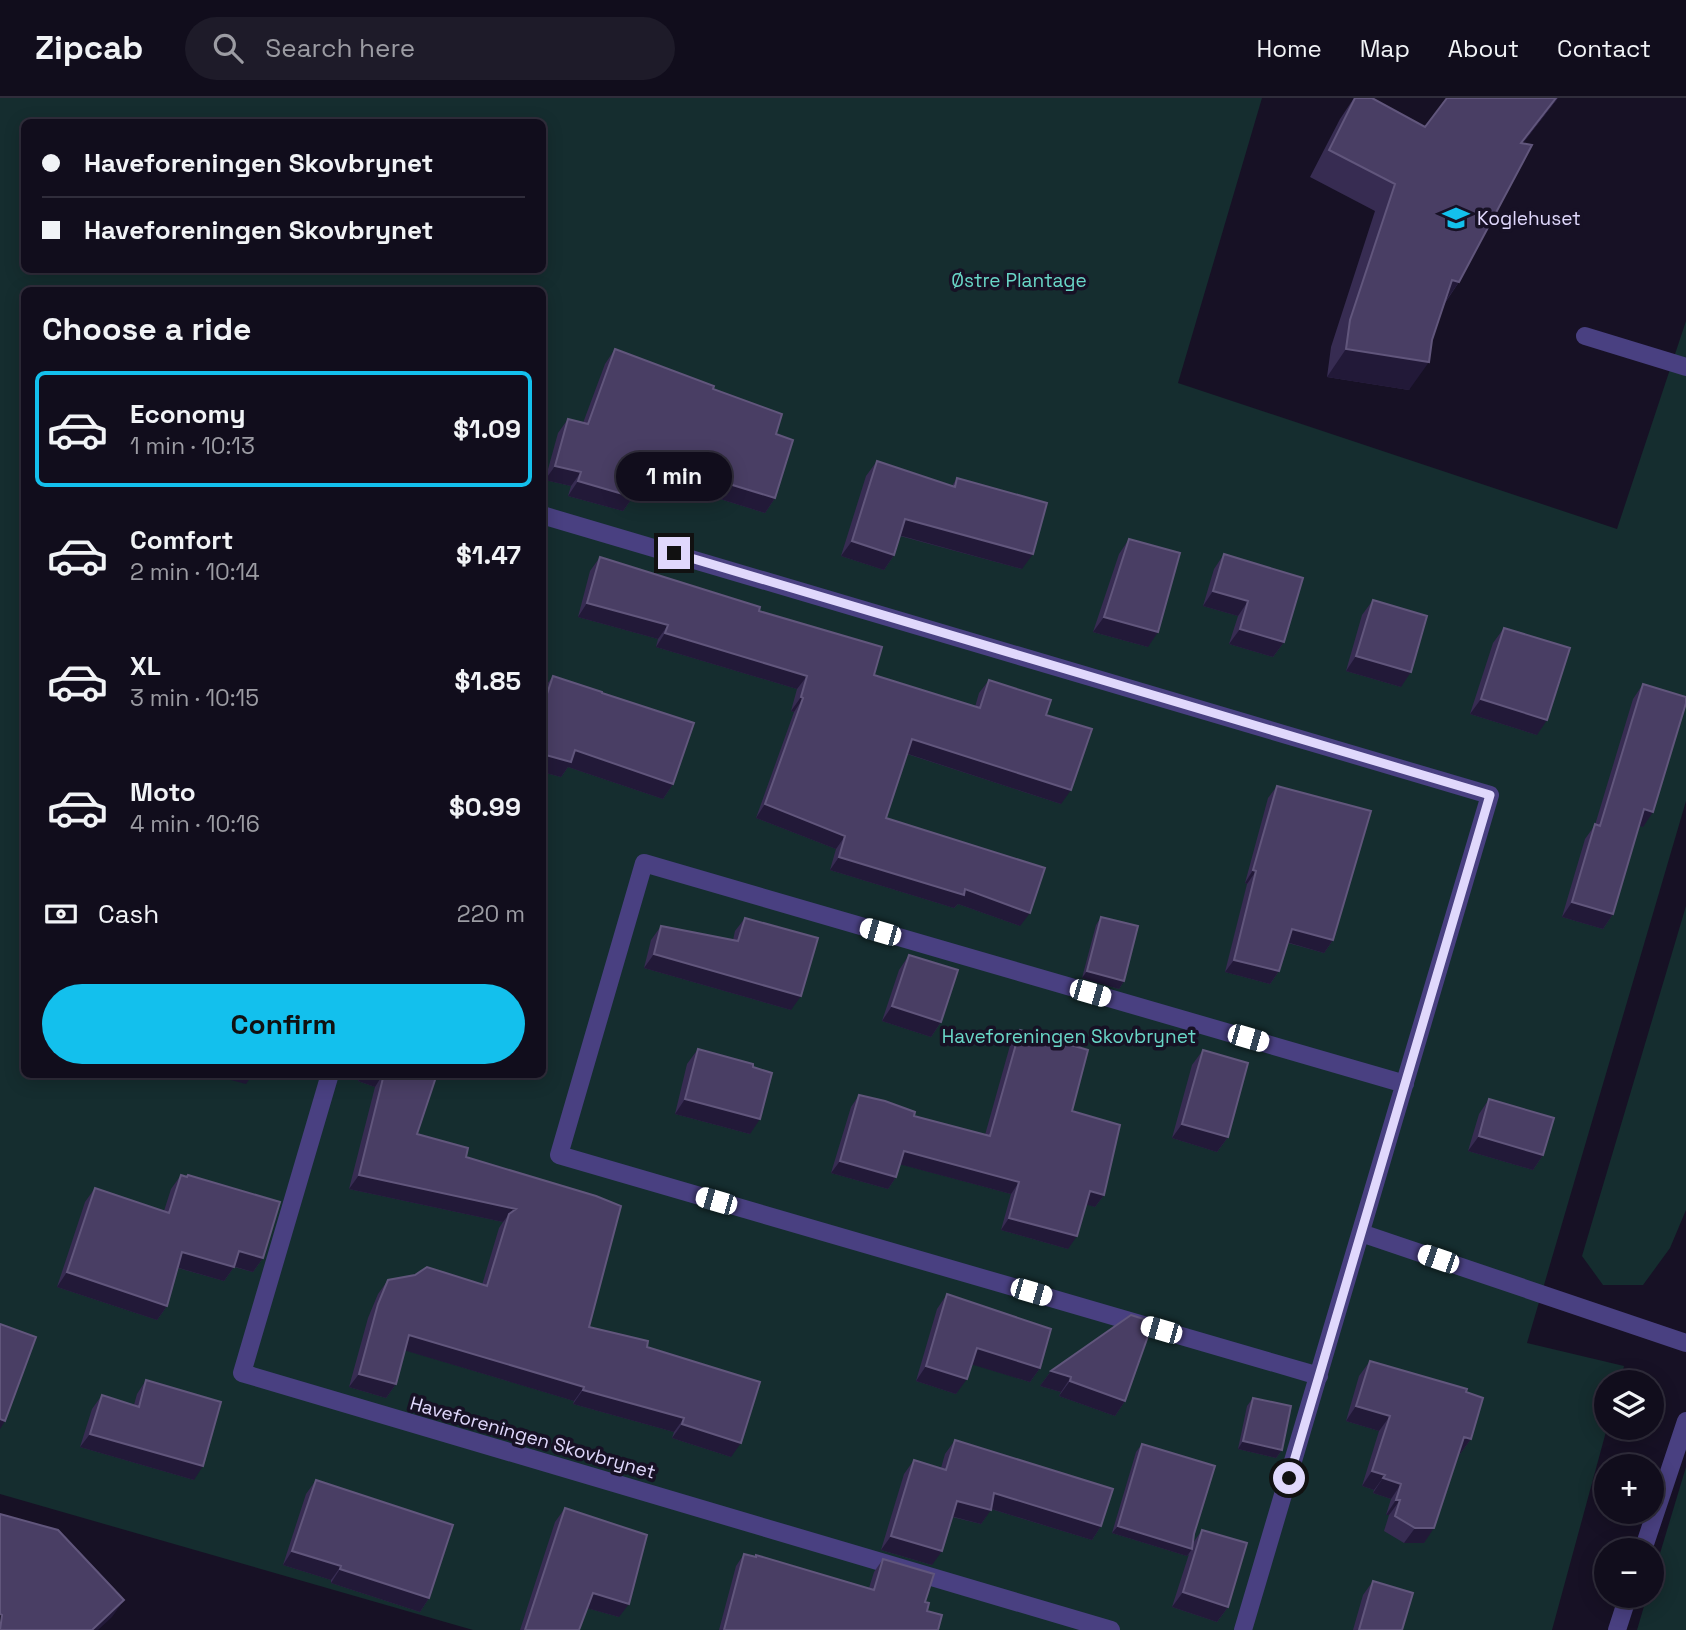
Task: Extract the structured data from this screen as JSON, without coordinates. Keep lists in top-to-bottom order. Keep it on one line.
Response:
{"streets":{"street":["Haveforeningen Skovbrynet"]},"parks":["Østre Plantage","Haveforeningen Skovbrynet"],"places":{"school or university":["Koglehuset"]},"page":{"header":"Zipcab","search":"Search here","nav":["Home","Map","About","Contact"],"banner":["Haveforeningen Skovbrynet","Haveforeningen Skovbrynet"],"heading":"Choose a ride","list":[{"name":"Economy","note":"1 min · 10:13","value":"$1.09"},{"name":"Comfort","note":"2 min · 10:14","value":"$1.47"},{"name":"XL","note":"3 min · 10:15","value":"$1.85"},{"name":"Moto","note":"4 min · 10:16","value":"$0.99"}],"bubble":"1 min","pay":["Cash","220 m"],"buttons":"Confirm","map_buttons":["+","−"]}}
